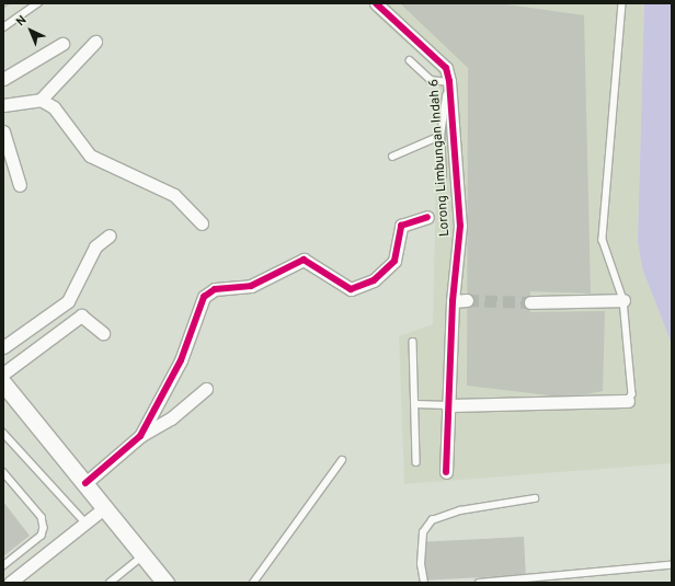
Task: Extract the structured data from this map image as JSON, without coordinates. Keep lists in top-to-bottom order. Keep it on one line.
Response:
{"streets":{"street":["Lorong Limbungan Indah 6"]},"north":"top left"}
